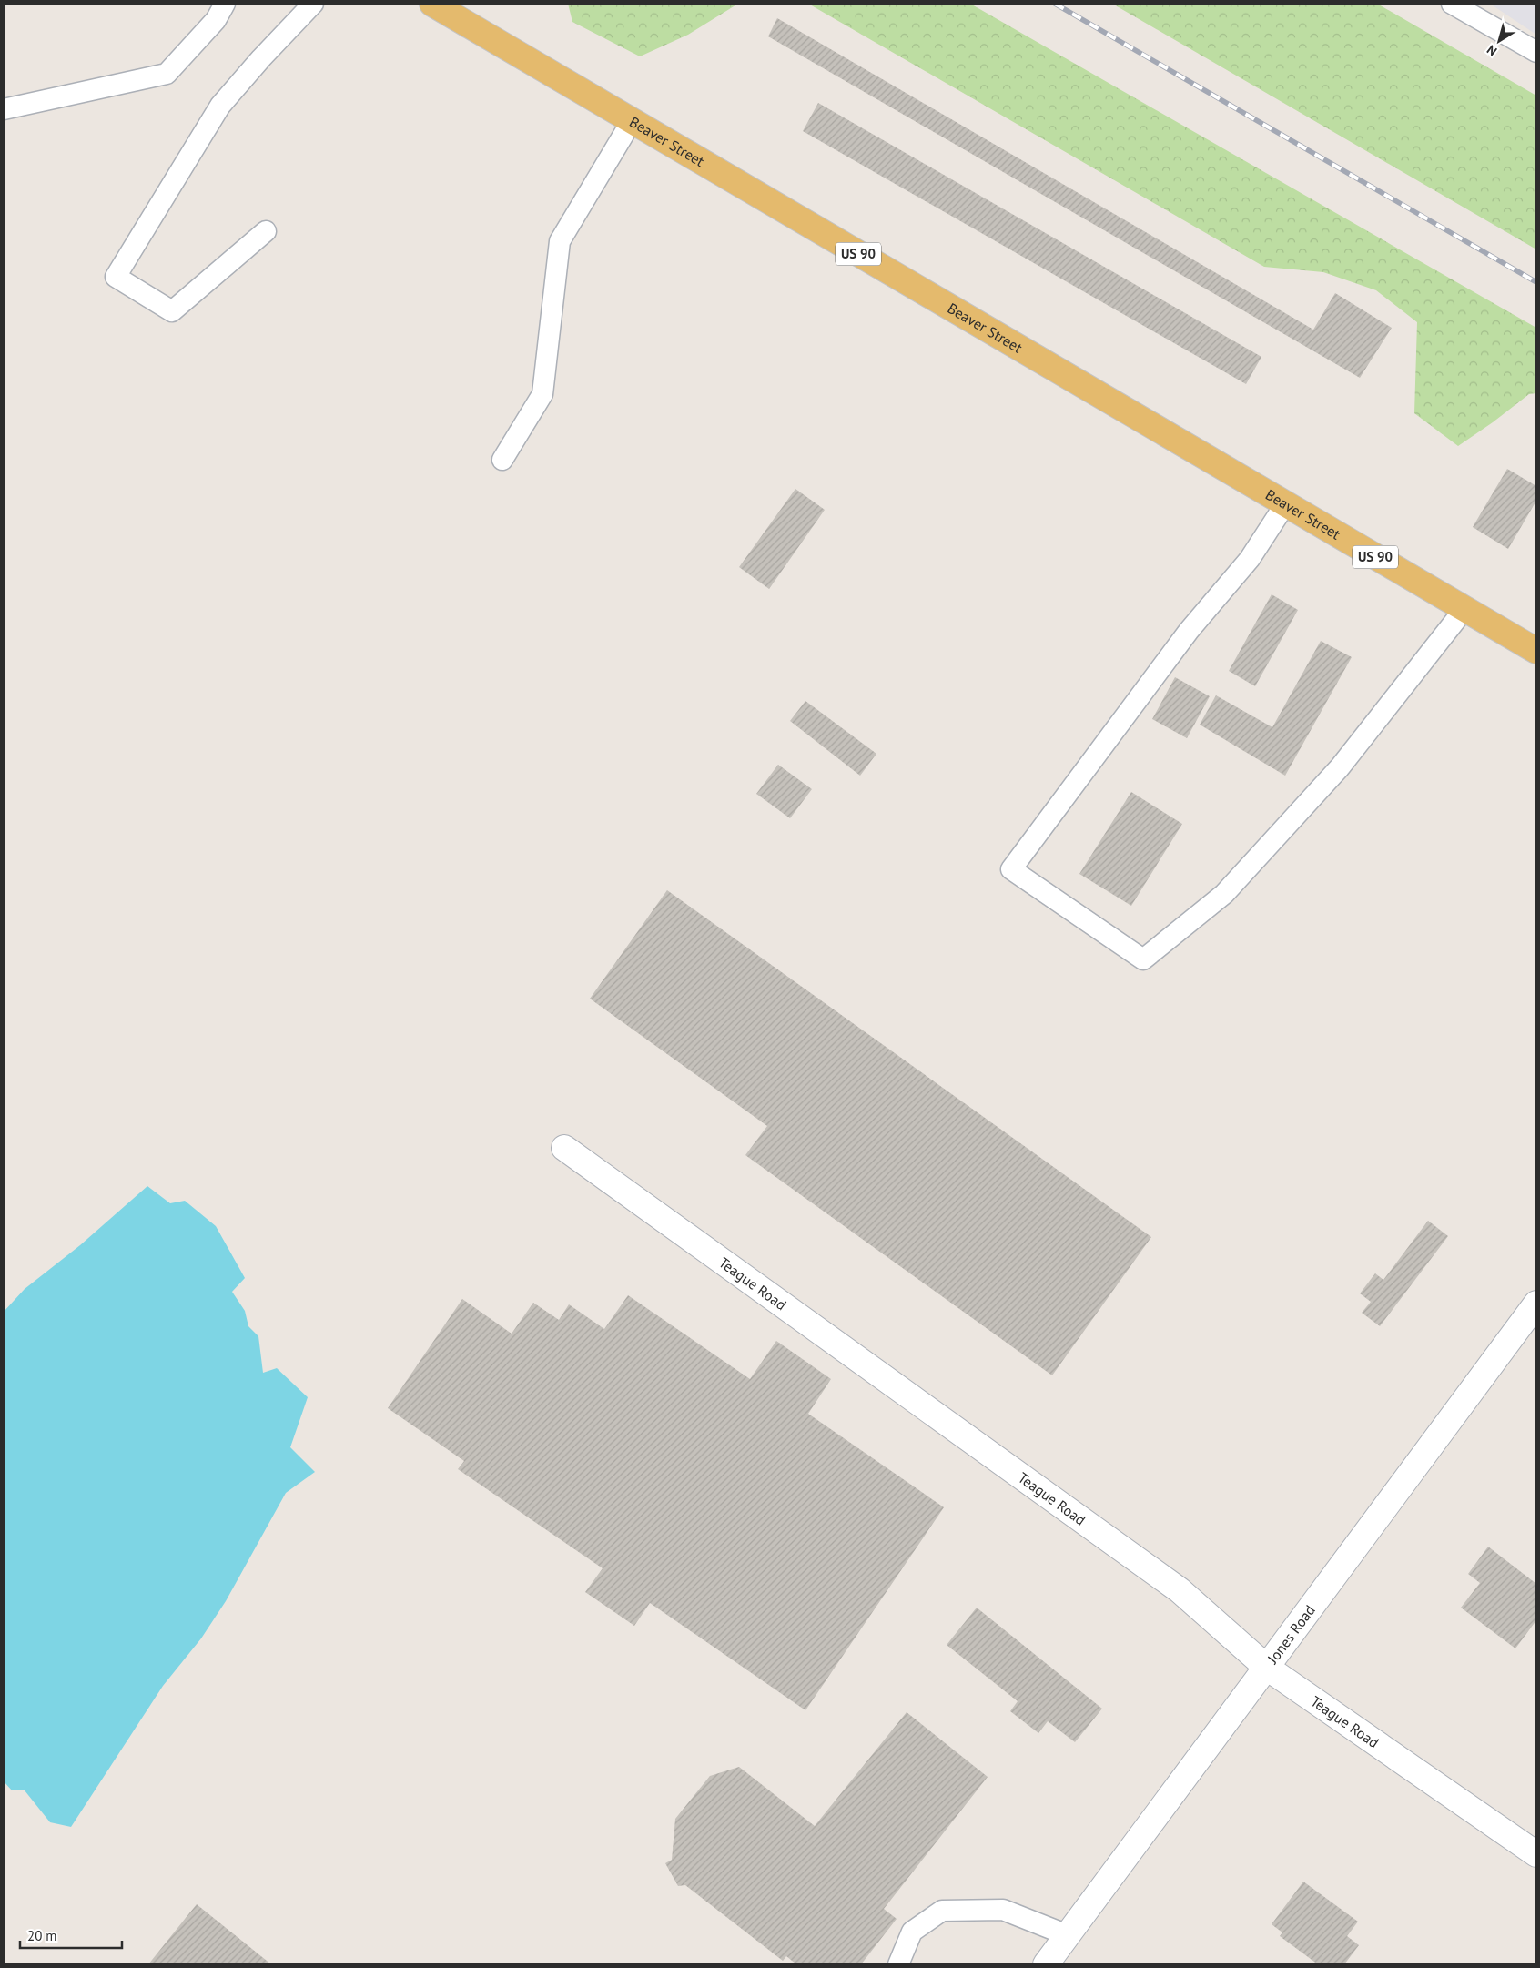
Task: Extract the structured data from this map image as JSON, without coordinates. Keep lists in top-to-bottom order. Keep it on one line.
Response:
{"streets":{"main road":["Beaver Street","US 90"],"street":["Teague Road","Jones Road"]},"crossings":[["Teague Road","Jones Road"]],"scale_bar":"20 m","north":"bottom left"}
